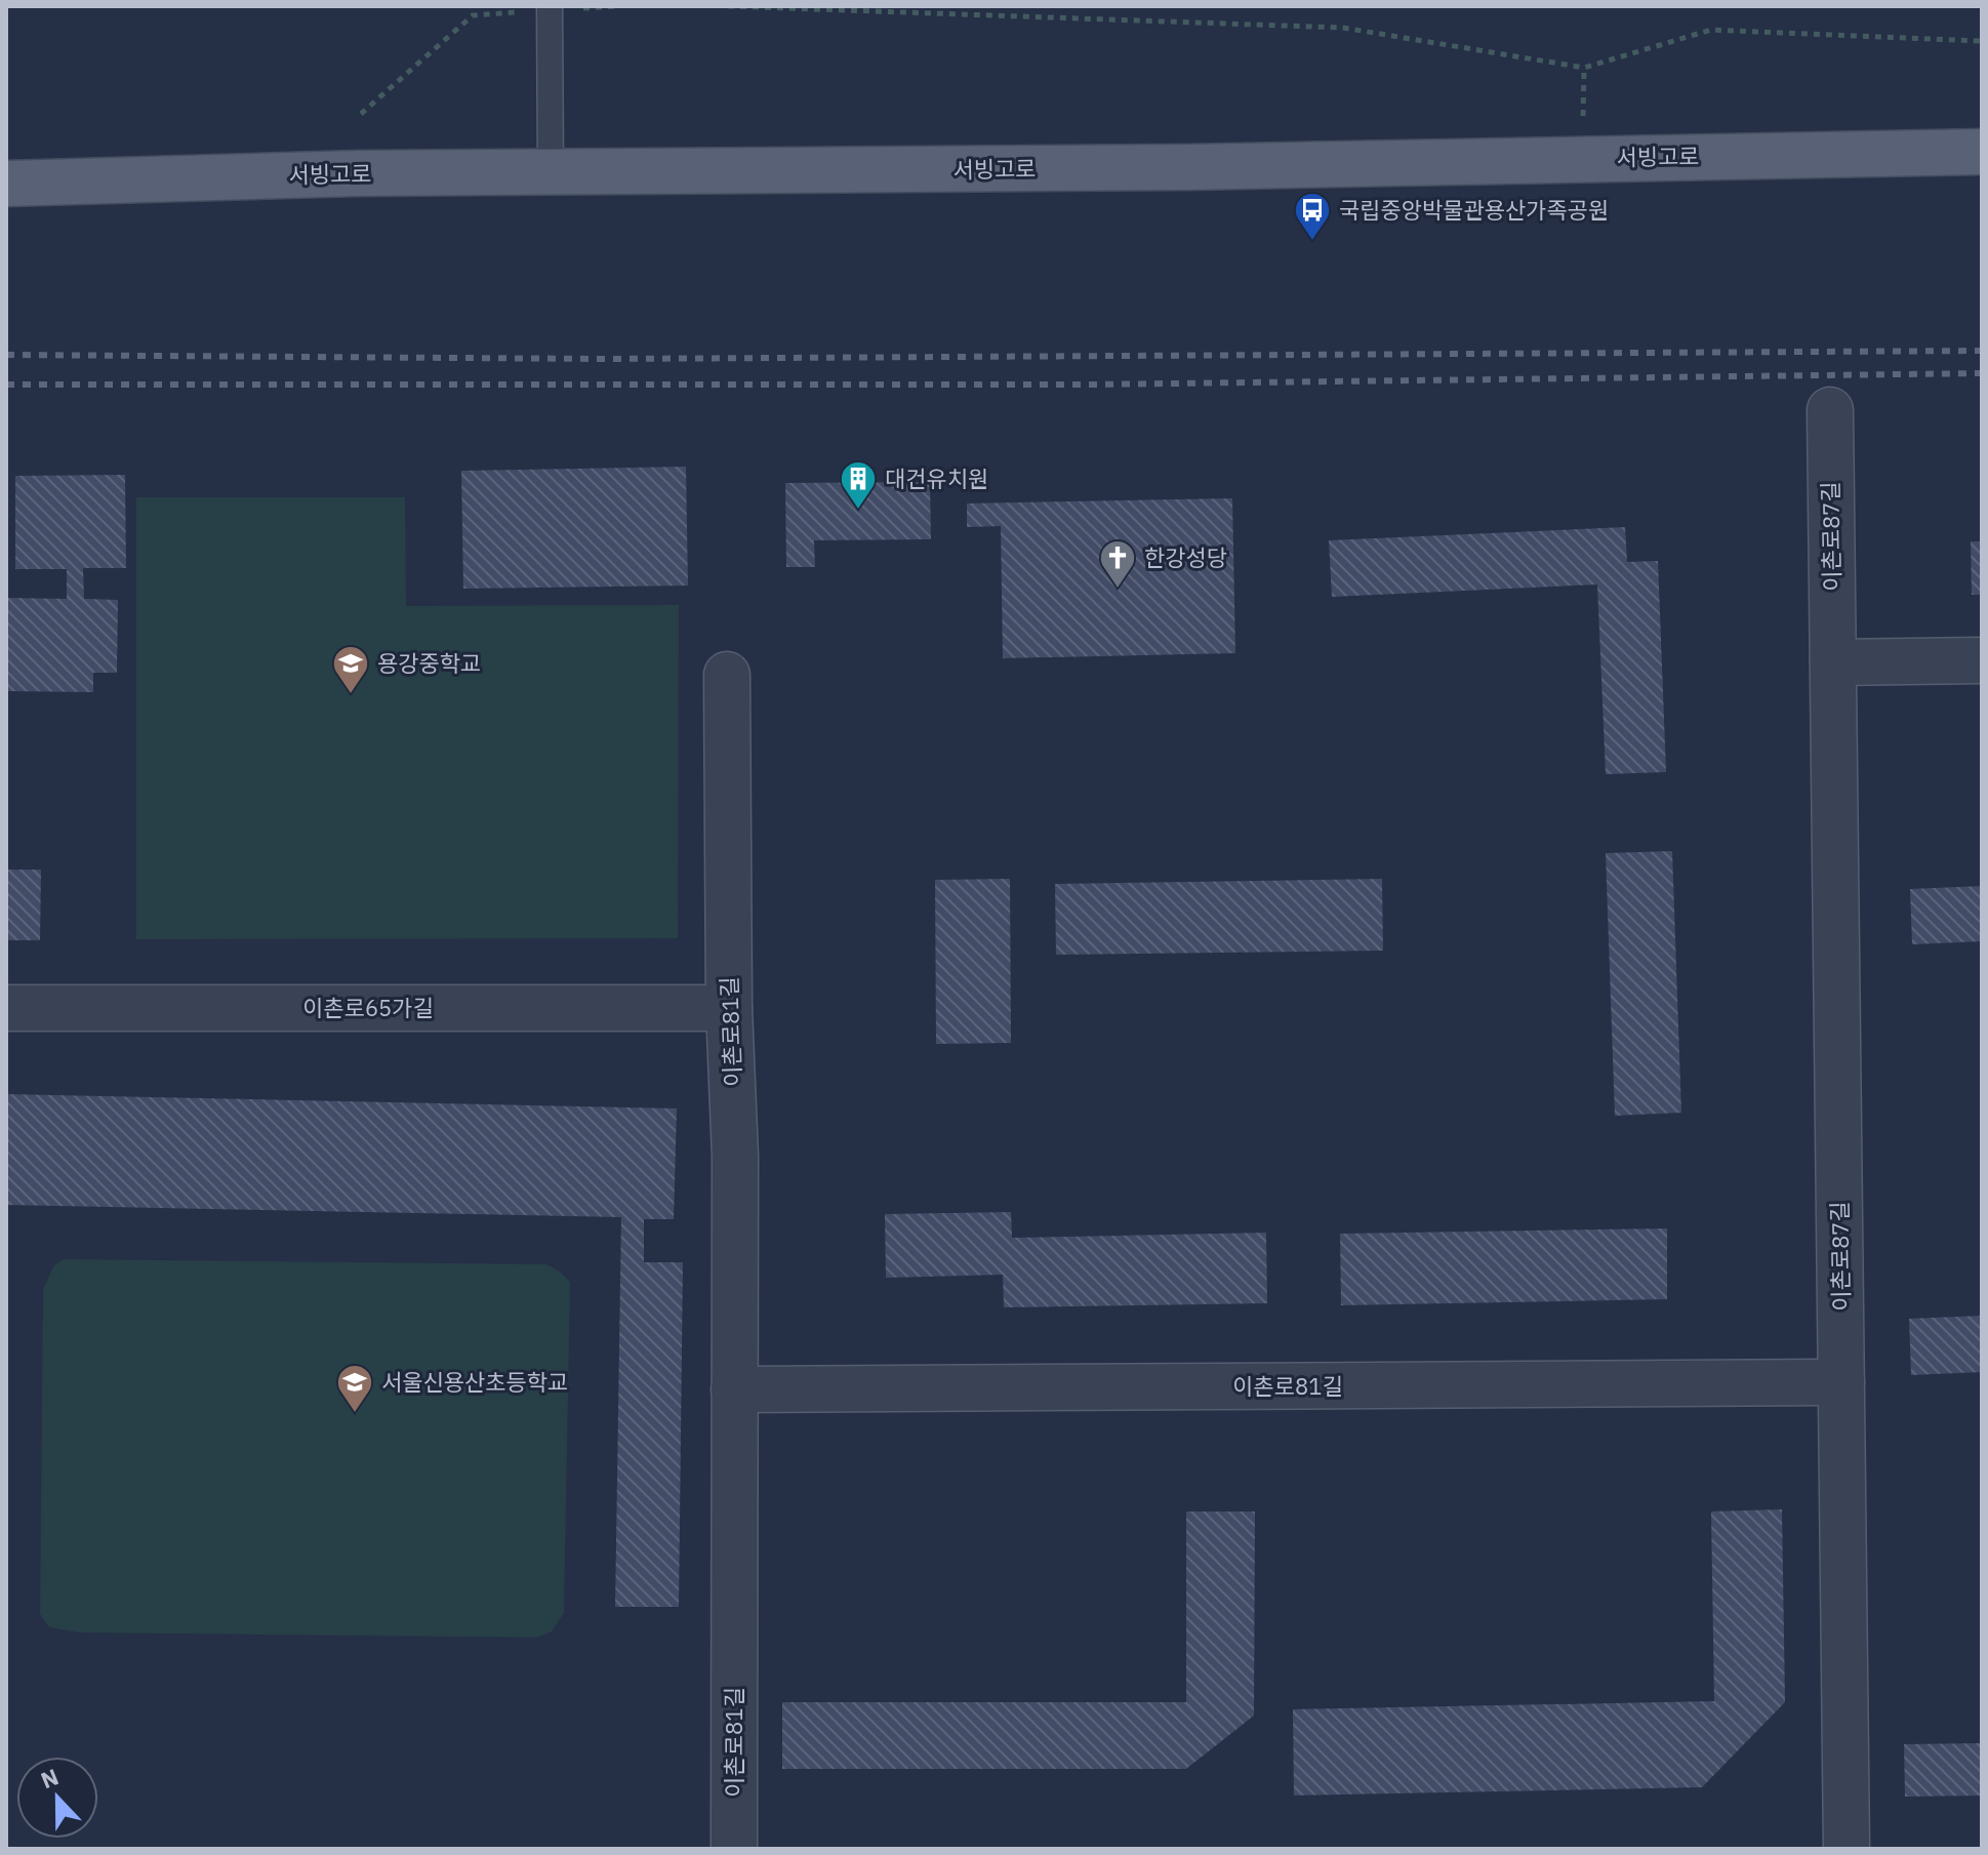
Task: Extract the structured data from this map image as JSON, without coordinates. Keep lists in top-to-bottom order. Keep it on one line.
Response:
{"streets":{"main road":["서빙고로"],"street":["이촌로87길","이촌로65가길","이촌로81길"]},"crossings":[["이촌로87길","이촌로81길"],["이촌로65가길","이촌로81길"]],"places":{"bus stop":["국립중앙박물관용산가족공원"],"building":["대건유치원"],"church":["한강성당"],"school or university":["용강중학교","서울신용산초등학교"]},"north":"top"}
